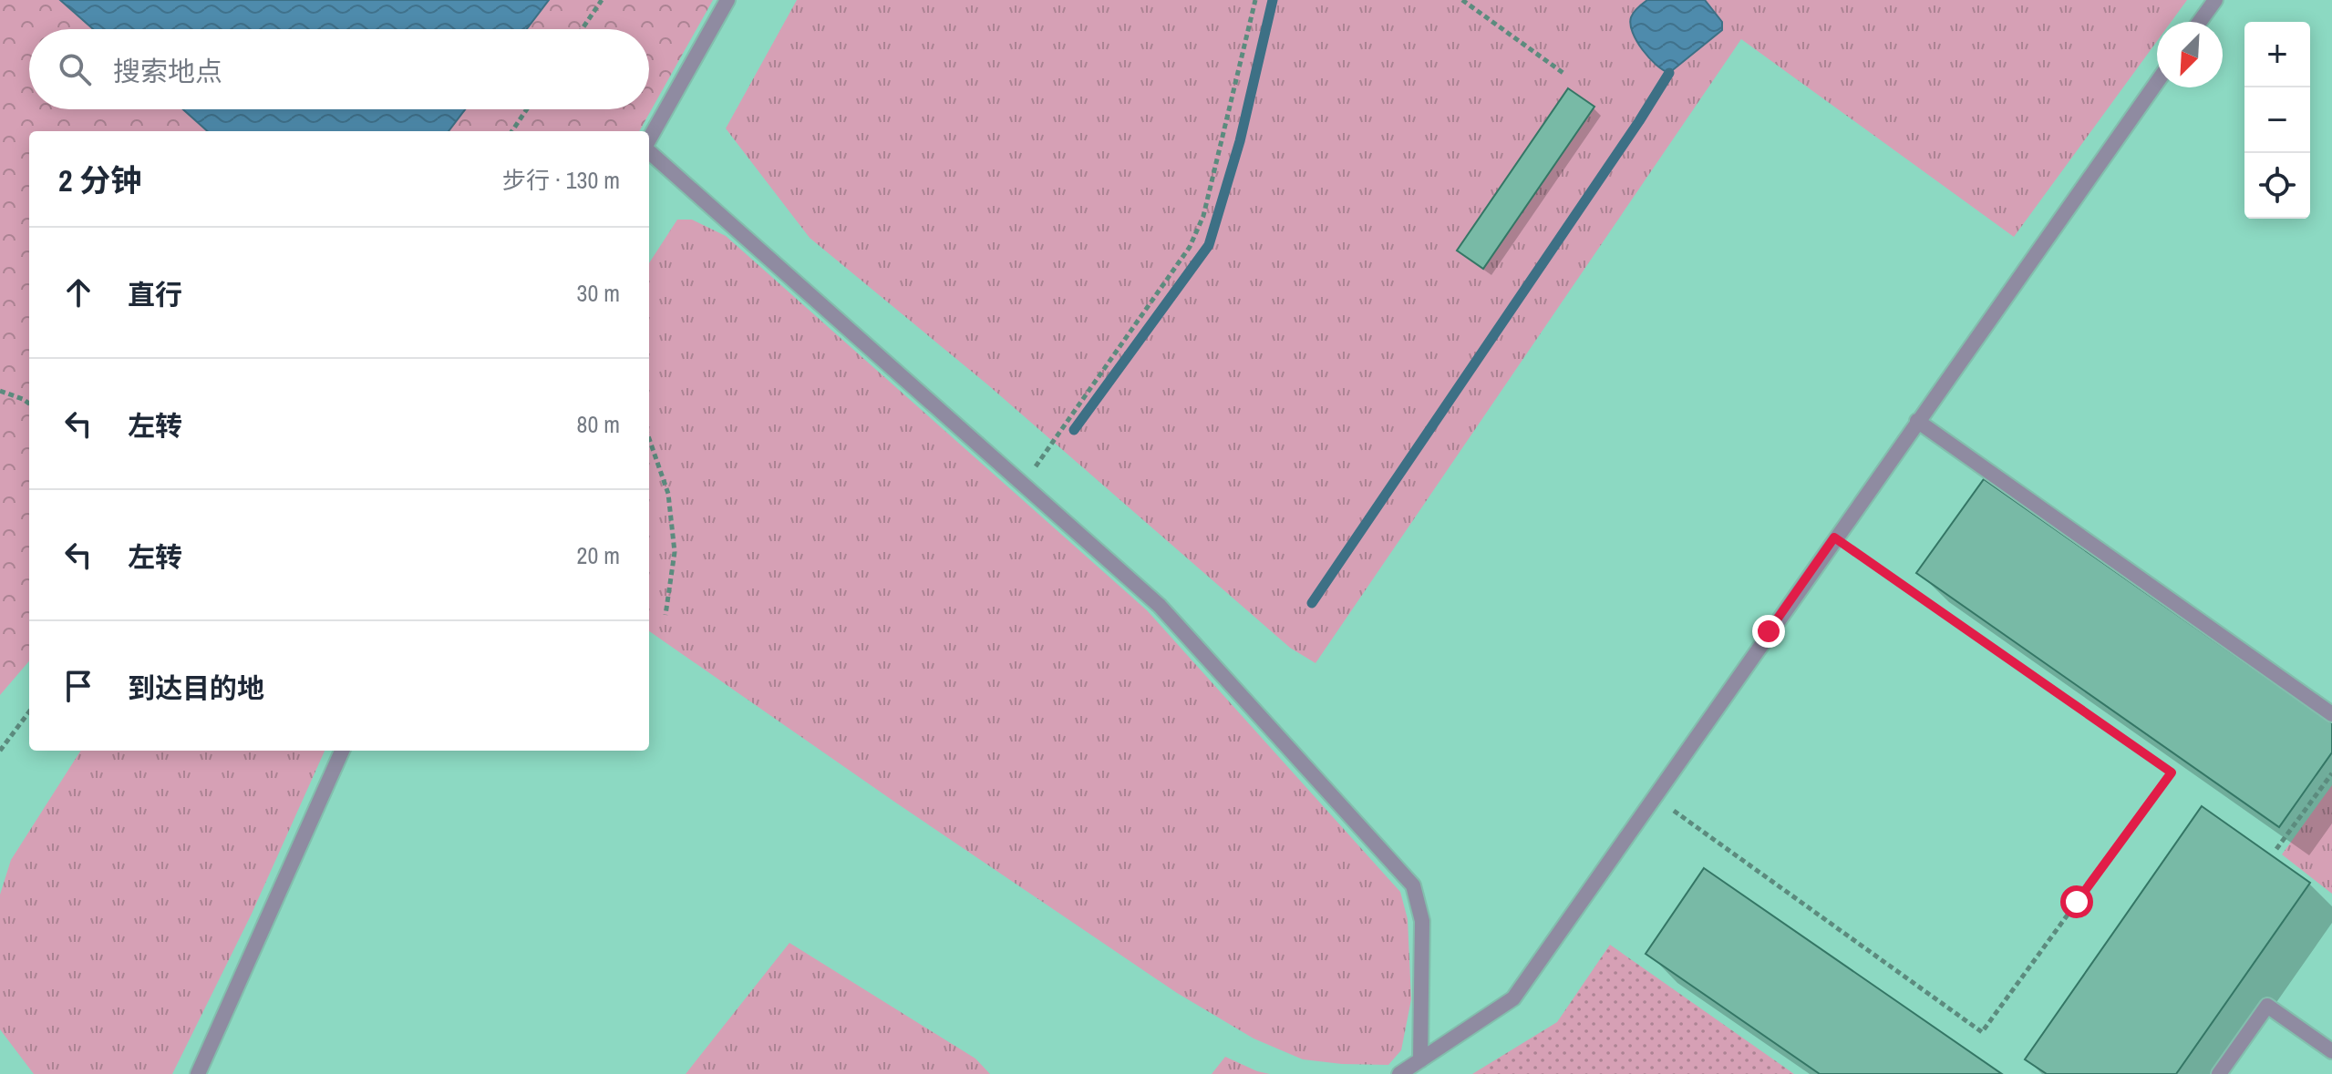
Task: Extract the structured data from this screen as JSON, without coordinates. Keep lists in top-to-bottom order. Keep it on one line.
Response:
{"north":"bottom left","page":{"map_buttons":["+","−"],"search":"搜索地点","heading":["2 分钟","步行 · 130 m"],"list":[["直行","30 m"],["左转","80 m"],["左转","20 m"],"到达目的地"]}}
